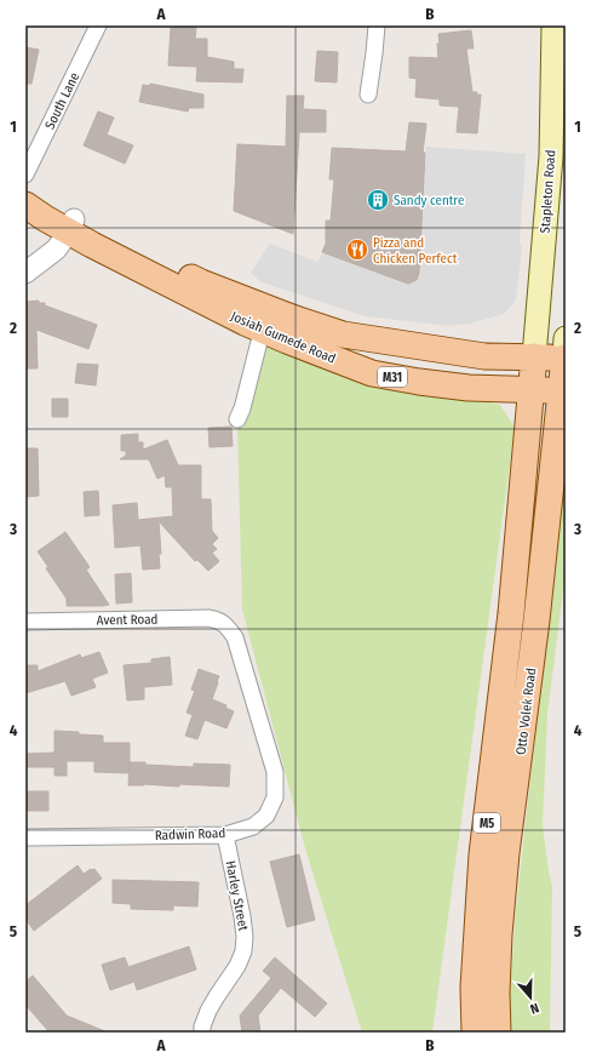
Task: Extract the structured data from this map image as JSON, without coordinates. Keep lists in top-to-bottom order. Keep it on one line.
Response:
{"streets":{"main road":["Stapleton Road","Josiah Gumede Road","M31","Otto Volek Road","M5"],"street":["South Lane","Avent Road","Radwin Road","Harley Street"]},"crossings":[["Stapleton Road","Josiah Gumede Road"],["Stapleton Road","M5"],["Josiah Gumede Road","Otto Volek Road"],["Josiah Gumede Road","M5"],["Avent Road","Radwin Road"],["Otto Volek Road","M5"],["Radwin Road","Harley Street"]],"places":{"building":["Sandy centre"],"restaurant":["Pizza and Chicken Perfect"]},"north":"bottom","grid":{"columns":["A","B"],"rows":["1","2","3","4","5"]}}
